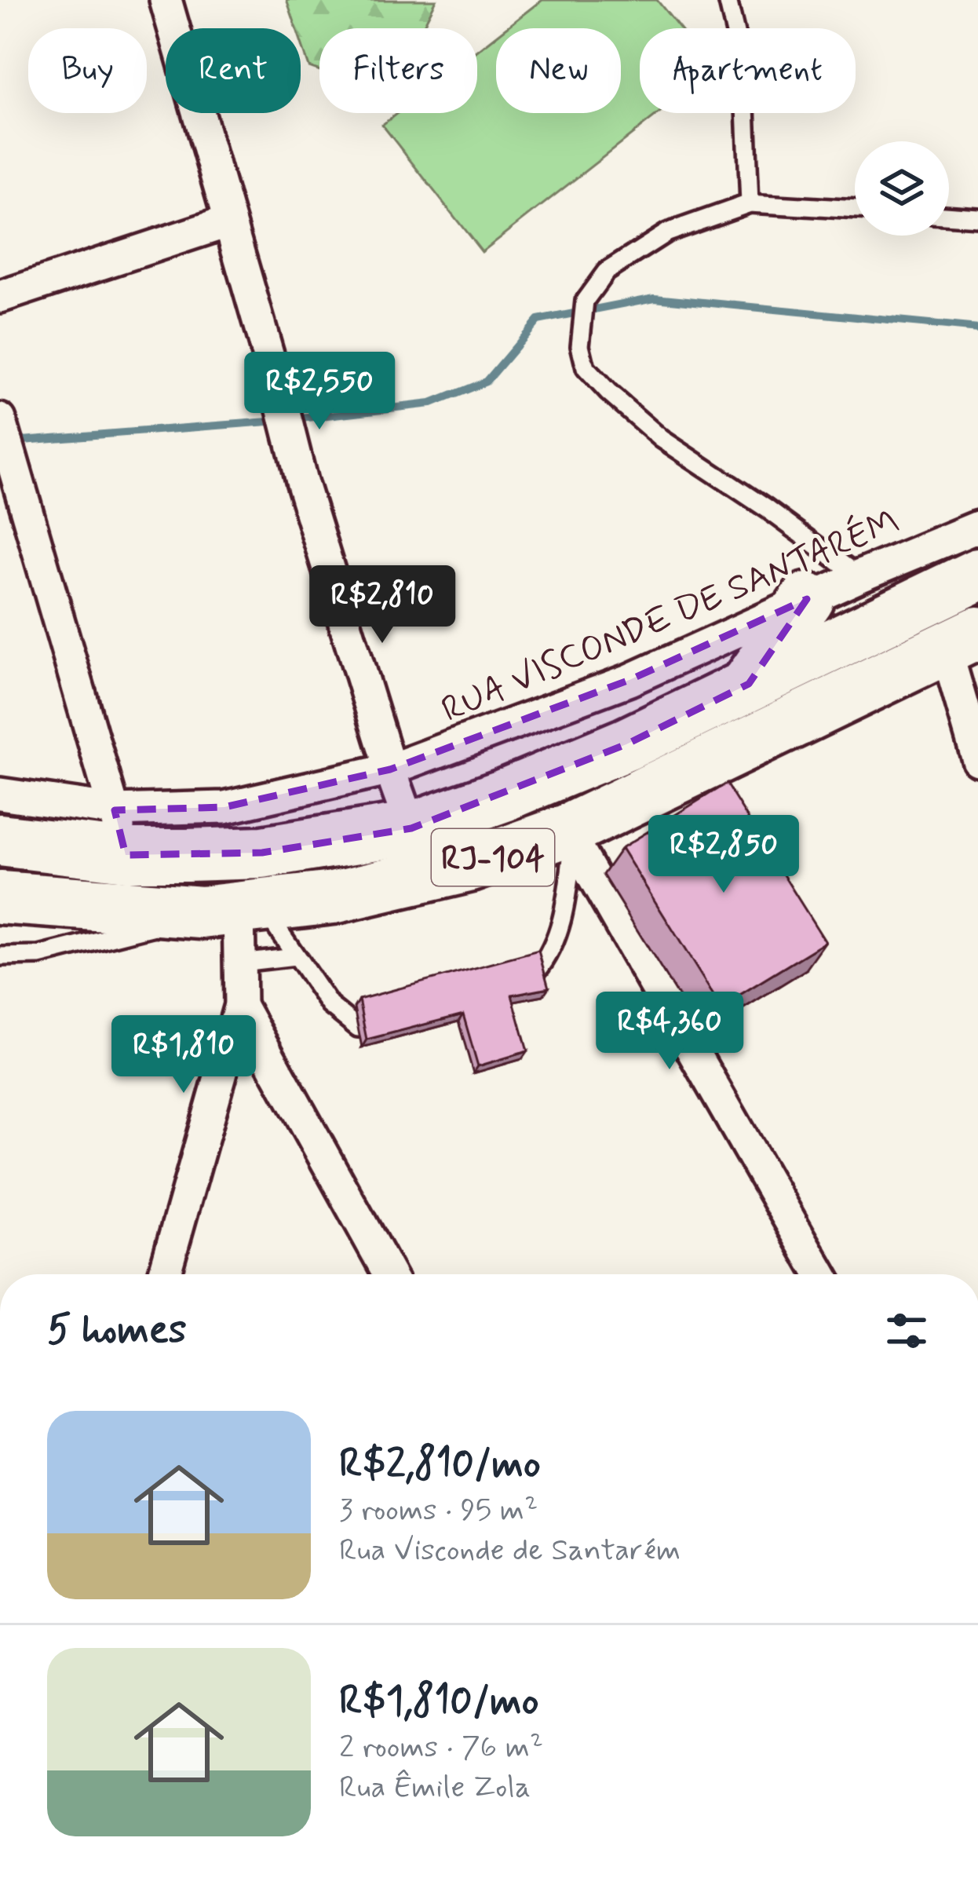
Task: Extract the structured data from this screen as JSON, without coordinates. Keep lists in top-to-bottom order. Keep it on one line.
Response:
{"streets":{"highway":["RJ-104"],"street":["RUA VISCONDE DE SANTARÉM"]},"crossings":[["RUA VISCONDE DE SANTARÉM","RJ-104"]],"page":{"chip":["Buy","Rent","Filters","New","Apartment"],"price":["R$2,550","R$2,810","R$2,850","R$4,360","R$1,810"],"heading":"5 homes","list":[{"name":"R$2,810/mo","note":"3 rooms · 95 m² · Rua Visconde de Santarém"},{"name":"R$1,810/mo","note":"2 rooms · 76 m² · Rua Êmile Zola"}]}}
